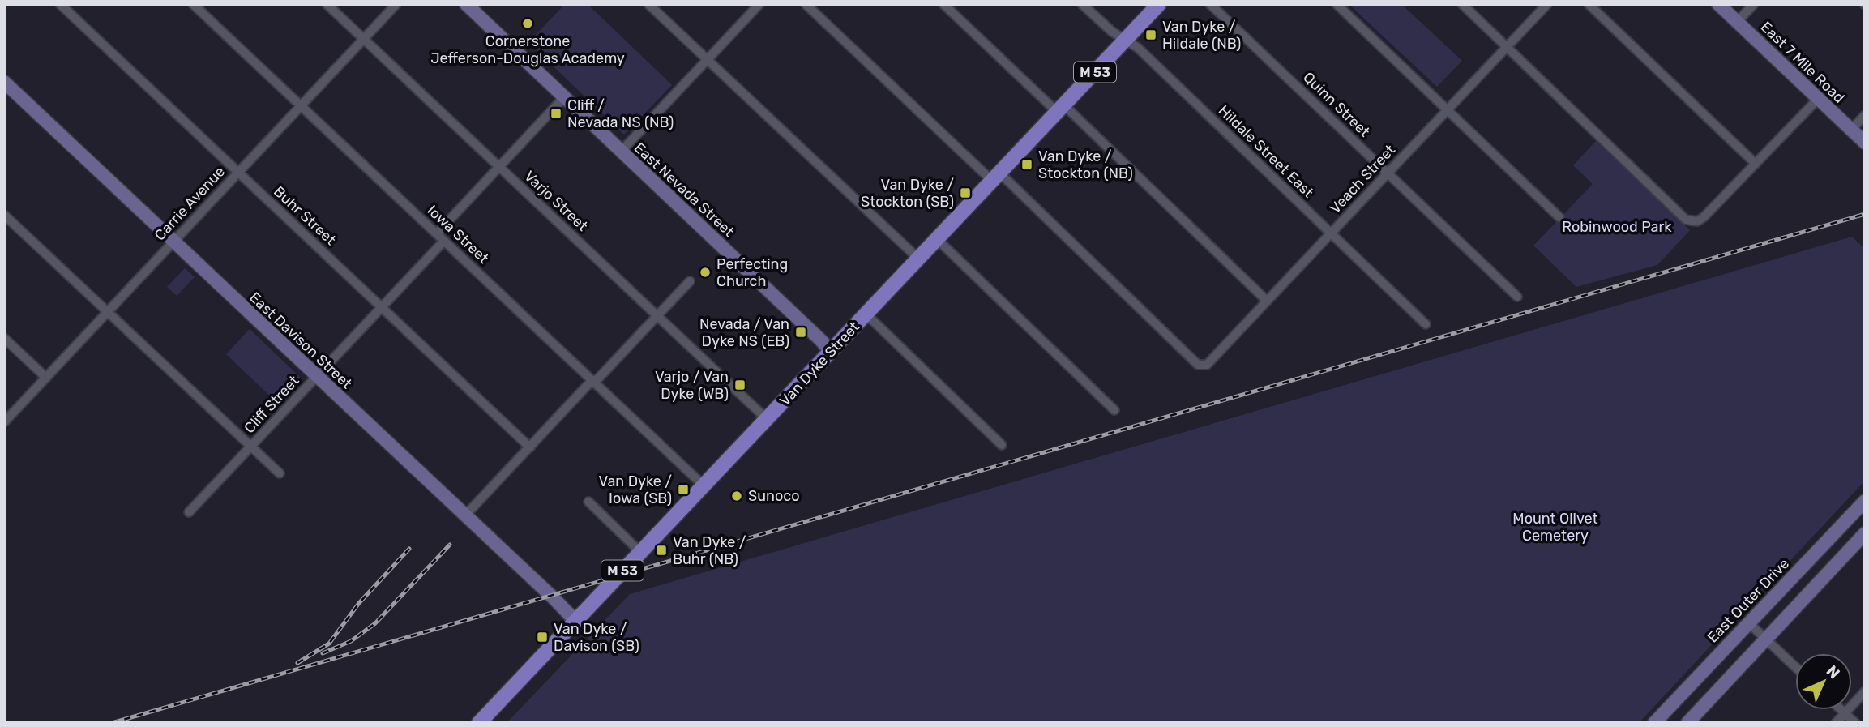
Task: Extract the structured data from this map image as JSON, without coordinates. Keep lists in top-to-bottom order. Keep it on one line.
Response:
{"streets":{"main road":["East 7 Mile Road","M 53","East Nevada Street","East Davison Street","Van Dyke Street","East Outer Drive"],"street":["Quinn Street","Hildale Street East","Veach Street","Varjo Street","Carrie Avenue","Buhr Street","Iowa Street","Cliff Street"]},"crossings":[["Quinn Street","Veach Street"],["Hildale Street East","Veach Street"],["Hildale Street East","Van Dyke Street"],["Veach Street","Van Dyke Street"],["East Nevada Street","Van Dyke Street"],["Varjo Street","Carrie Avenue"],["Varjo Street","Van Dyke Street"],["Carrie Avenue","Buhr Street"],["Carrie Avenue","Iowa Street"],["Carrie Avenue","East Davison Street"],["Buhr Street","Cliff Street"],["Iowa Street","Van Dyke Street"],["Iowa Street","Cliff Street"],["East Davison Street","Van Dyke Street"],["East Davison Street","Cliff Street"]],"parks":["Robinwood Park","Mount Olivet Cemetery"],"places":{"other":["Cornerstone Jefferson-Douglas Academy","Perfecting Church","Sunoco"],"transit":["Van Dyke / Hildale (NB)","Cliff / Nevada NS (NB)","Van Dyke / Stockton (NB)","Van Dyke / Stockton (SB)","Nevada / Van Dyke NS (EB)","Varjo / Van Dyke (WB)","Van Dyke / Iowa (SB)","Van Dyke / Buhr (NB)","Van Dyke / Davison (SB)"]},"north":"top right"}
